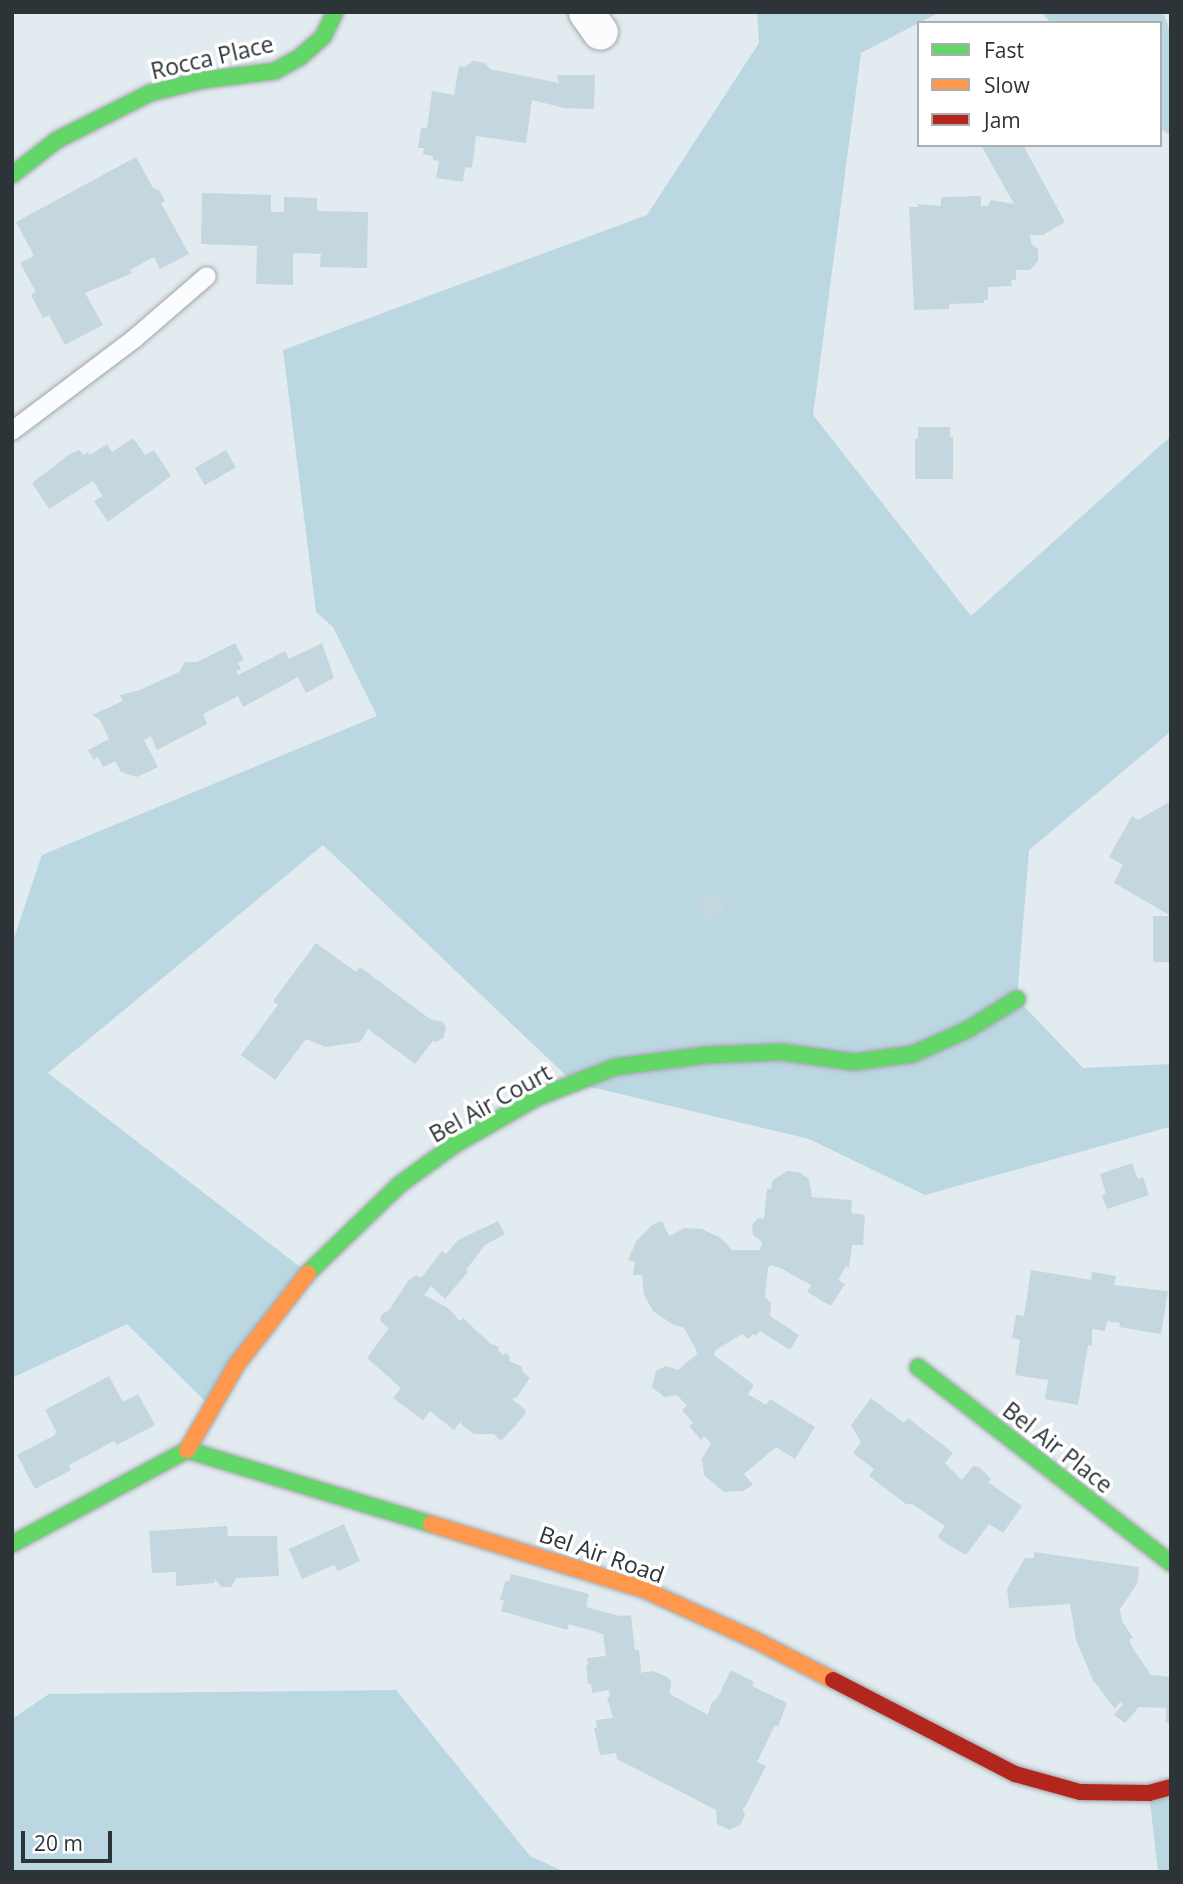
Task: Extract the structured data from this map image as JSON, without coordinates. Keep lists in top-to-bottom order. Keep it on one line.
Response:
{"streets":{"street":["Rocca Place","Bel Air Court","Bel Air Place","Bel Air Road"]},"crossings":[["Bel Air Court","Bel Air Road"]],"legend":["Fast","Slow","Jam"],"scale_bar":"20 m"}
